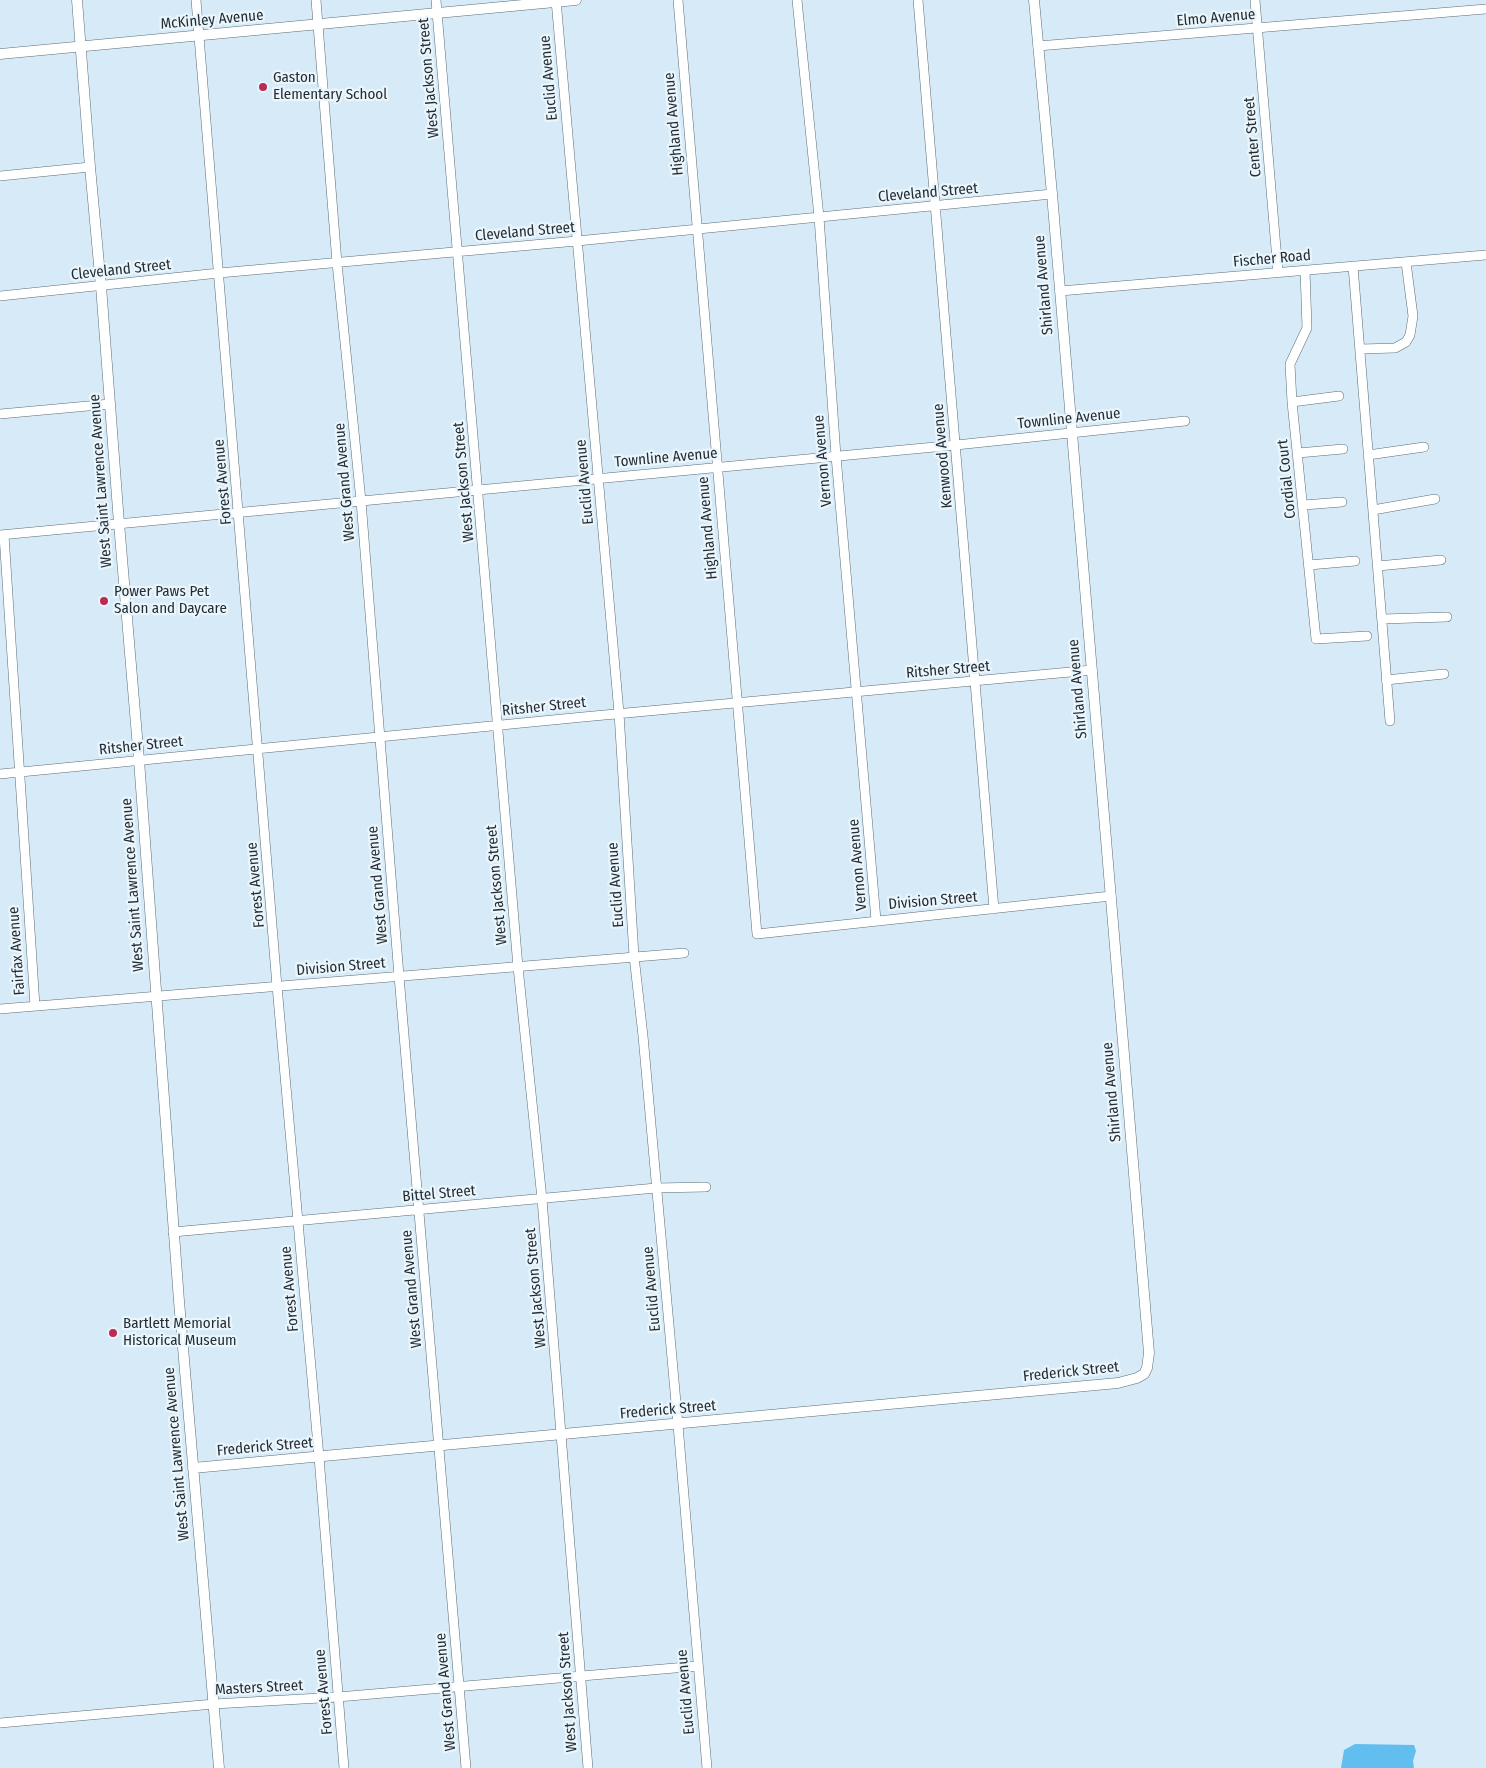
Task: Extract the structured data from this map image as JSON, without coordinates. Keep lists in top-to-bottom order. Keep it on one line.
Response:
{"streets":{"street":["Elmo Avenue","McKinley Avenue","West Jackson Street","Euclid Avenue","Highland Avenue","Center Street","Cleveland Street","Fischer Road","Shirland Avenue","Townline Avenue","Kenwood Avenue","Vernon Avenue","Cordial Court","West Saint Lawrence Avenue","Forest Avenue","West Grand Avenue","Ritsher Street","Division Street","Fairfax Avenue","Bittel Street","Frederick Street","Masters Street"]},"crossings":[["Elmo Avenue","Center Street"],["Elmo Avenue","Shirland Avenue"],["McKinley Avenue","West Jackson Street"],["McKinley Avenue","Euclid Avenue"],["McKinley Avenue","West Saint Lawrence Avenue"],["McKinley Avenue","Forest Avenue"],["McKinley Avenue","West Grand Avenue"],["West Jackson Street","Cleveland Street"],["West Jackson Street","Townline Avenue"],["West Jackson Street","Ritsher Street"],["West Jackson Street","Division Street"],["West Jackson Street","Bittel Street"],["West Jackson Street","Frederick Street"],["West Jackson Street","Masters Street"],["Euclid Avenue","Cleveland Street"],["Euclid Avenue","Townline Avenue"],["Euclid Avenue","Ritsher Street"],["Euclid Avenue","Division Street"],["Euclid Avenue","Bittel Street"],["Euclid Avenue","Frederick Street"],["Euclid Avenue","Masters Street"],["Highland Avenue","Cleveland Street"],["Highland Avenue","Townline Avenue"],["Highland Avenue","Ritsher Street"],["Highland Avenue","Division Street"],["Center Street","Fischer Road"],["Cleveland Street","Shirland Avenue"],["Cleveland Street","Kenwood Avenue"],["Cleveland Street","Vernon Avenue"],["Cleveland Street","West Saint Lawrence Avenue"],["Cleveland Street","Forest Avenue"],["Cleveland Street","West Grand Avenue"],["Fischer Road","Shirland Avenue"],["Fischer Road","Cordial Court"],["Shirland Avenue","Townline Avenue"],["Shirland Avenue","Ritsher Street"],["Shirland Avenue","Division Street"],["Shirland Avenue","Frederick Street"],["Townline Avenue","Kenwood Avenue"],["Townline Avenue","Vernon Avenue"],["Townline Avenue","West Saint Lawrence Avenue"],["Townline Avenue","Forest Avenue"],["Townline Avenue","West Grand Avenue"],["Townline Avenue","Fairfax Avenue"],["Kenwood Avenue","Ritsher Street"],["Kenwood Avenue","Division Street"],["Vernon Avenue","Ritsher Street"],["Vernon Avenue","Division Street"],["West Saint Lawrence Avenue","Ritsher Street"],["West Saint Lawrence Avenue","Division Street"],["West Saint Lawrence Avenue","Bittel Street"],["West Saint Lawrence Avenue","Frederick Street"],["West Saint Lawrence Avenue","Masters Street"],["Forest Avenue","Ritsher Street"],["Forest Avenue","Division Street"],["Forest Avenue","Bittel Street"],["Forest Avenue","Frederick Street"],["Forest Avenue","Masters Street"],["West Grand Avenue","Ritsher Street"],["West Grand Avenue","Division Street"],["West Grand Avenue","Bittel Street"],["West Grand Avenue","Frederick Street"],["West Grand Avenue","Masters Street"],["Ritsher Street","Fairfax Avenue"],["Division Street","Fairfax Avenue"]],"places":["Gaston Elementary School","Power Paws Pet Salon and Daycare","Bartlett Memorial Historical Museum"]}
